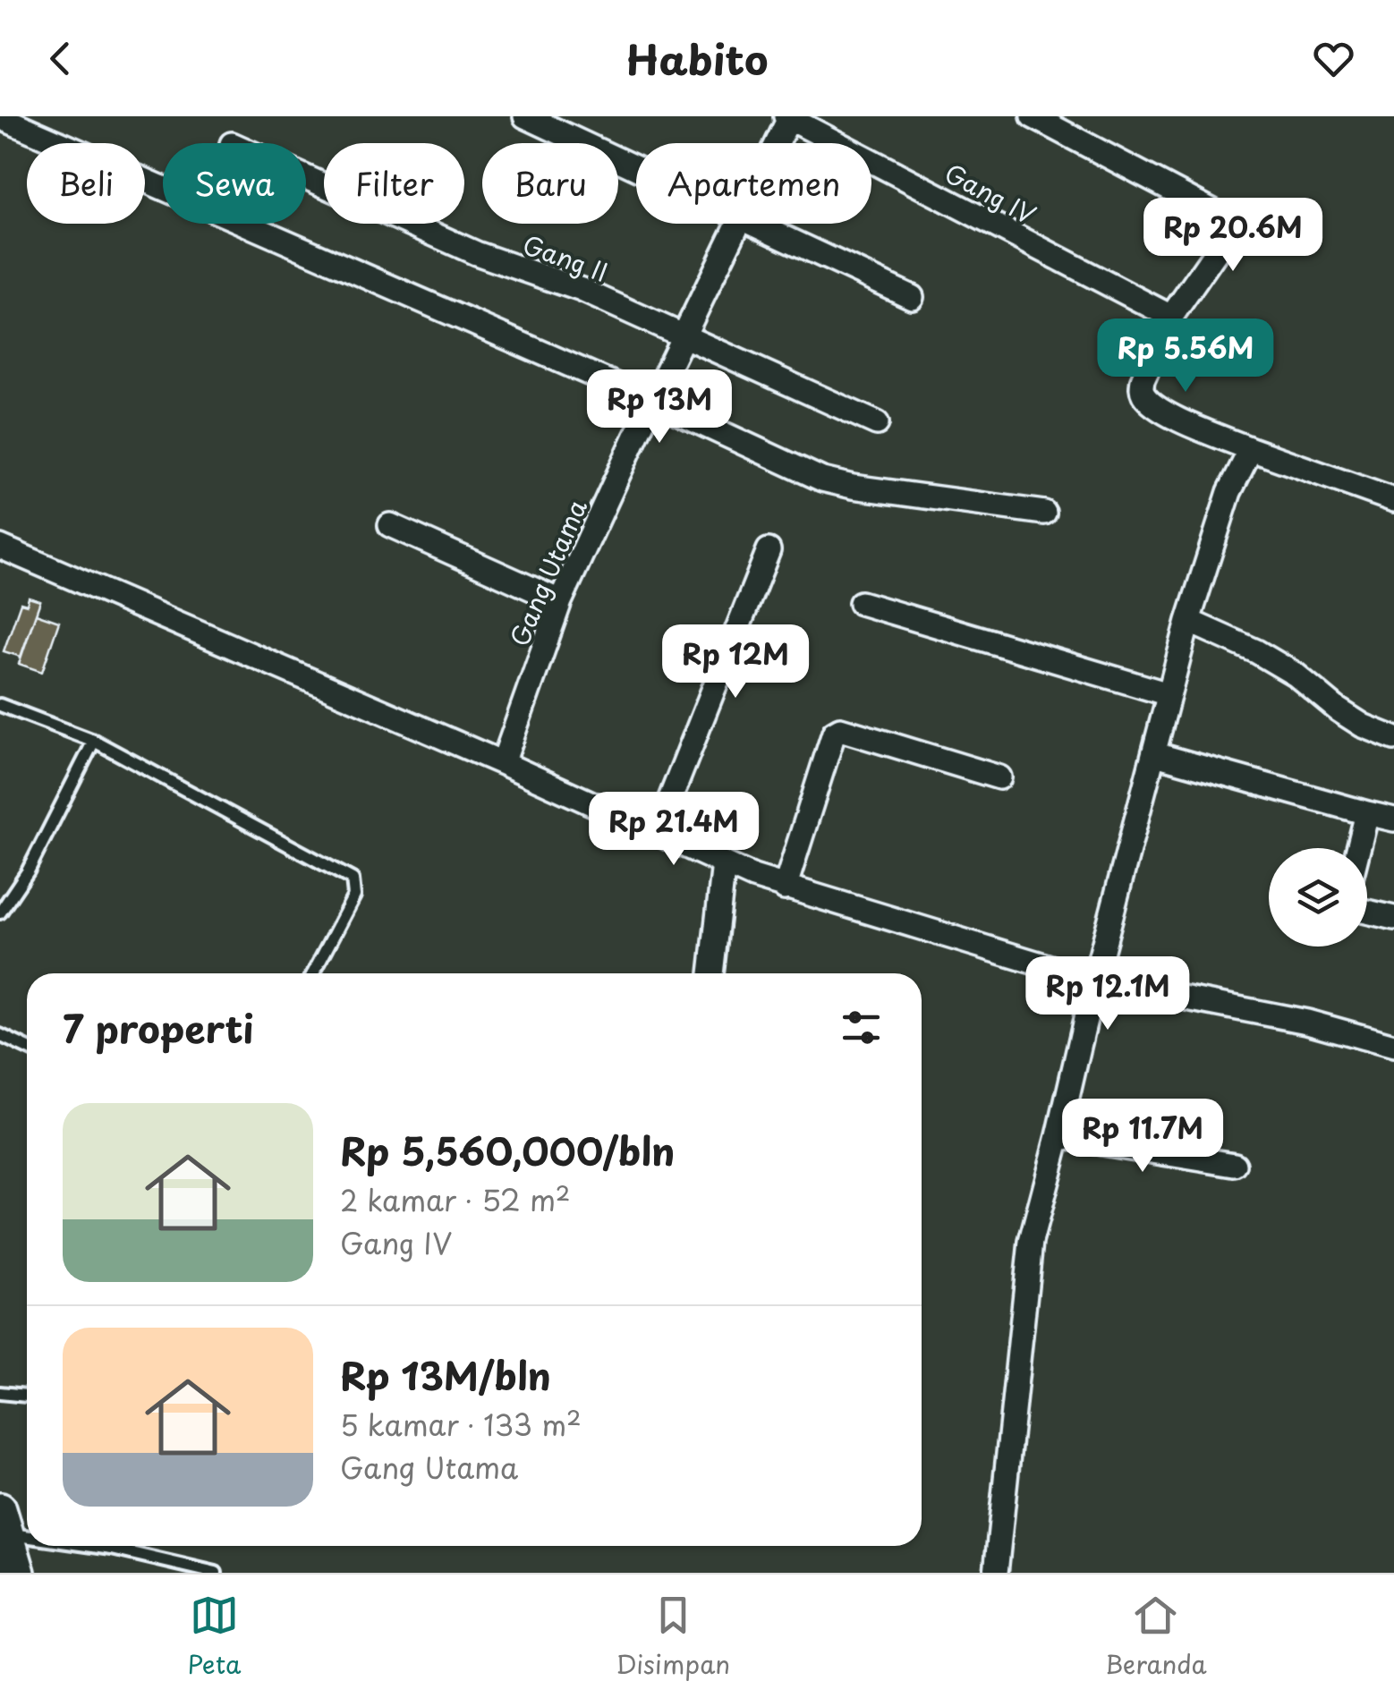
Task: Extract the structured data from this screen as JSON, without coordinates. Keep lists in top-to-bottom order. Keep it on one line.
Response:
{"streets":{"street":["Gang IV","Gang II","Gang Utama"]},"crossings":[["Gang IV","Gang Utama"],["Gang II","Gang Utama"]],"page":{"header":"Habito","chip":["Beli","Sewa","Filter","Baru","Apartemen"],"price":["Rp 20.6M","Rp 5.56M","Rp 13M","Rp 12M","Rp 21.4M","Rp 12.1M","Rp 11.7M"],"heading":"7 properti","list":[{"name":"Rp 5,560,000/bln","note":"2 kamar · 52 m² · Gang IV"},{"name":"Rp 13M/bln","note":"5 kamar · 133 m² · Gang Utama"}],"tabs":["Peta","Disimpan","Beranda"]}}
